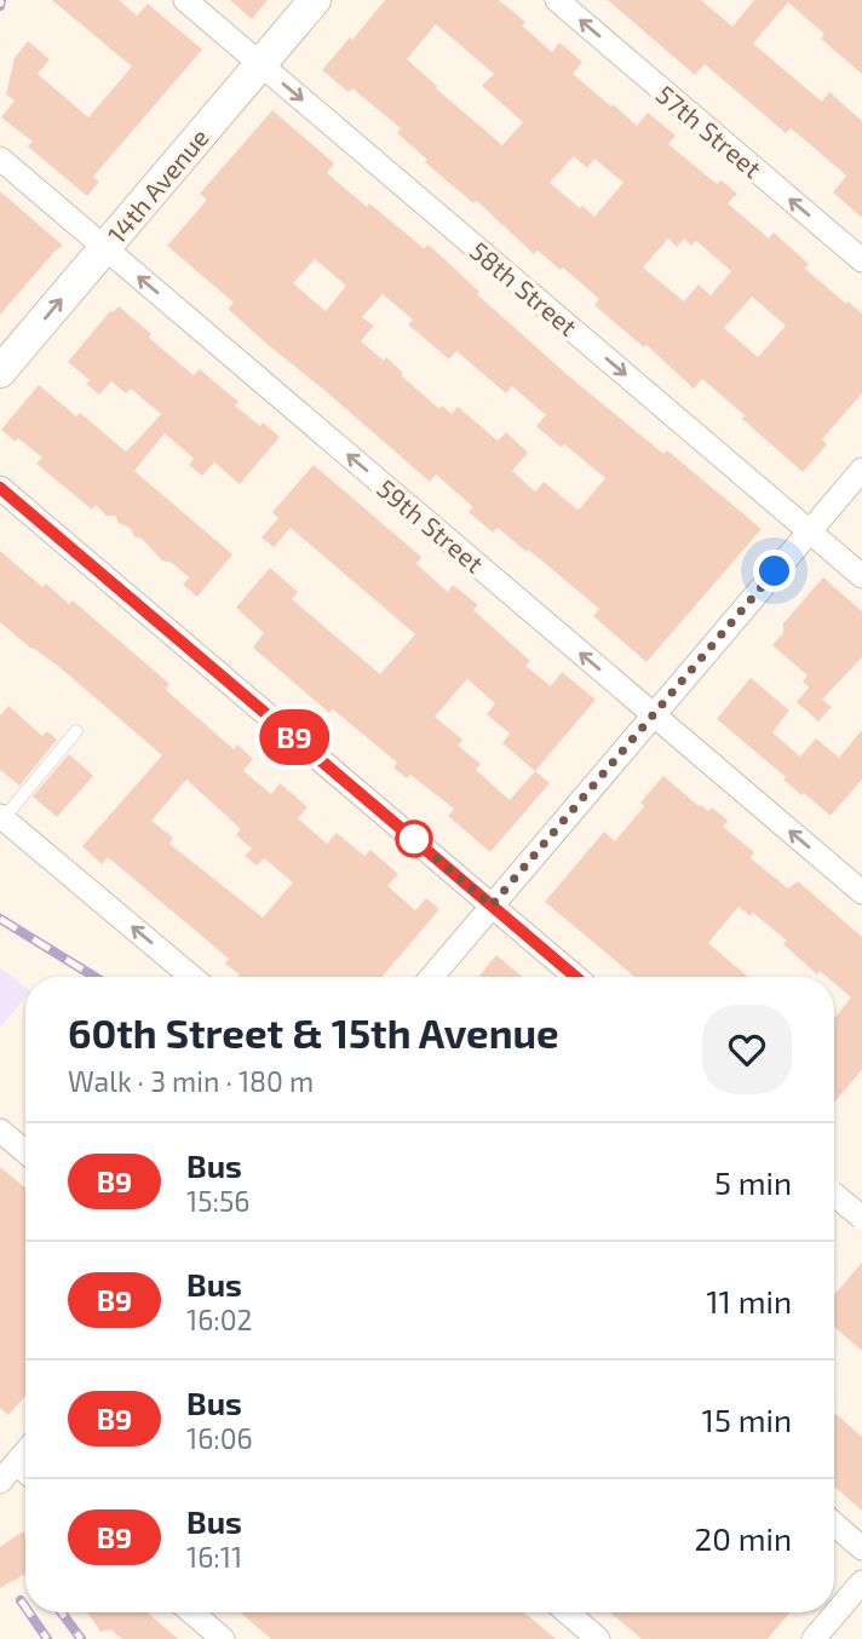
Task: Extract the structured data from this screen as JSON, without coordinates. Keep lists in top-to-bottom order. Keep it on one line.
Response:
{"streets":{"main road":["14th Avenue"],"street":["57th Street","58th Street","59th Street"]},"crossings":[["14th Avenue","58th Street"],["14th Avenue","59th Street"]],"one_way":["57th Street","58th Street","59th Street"],"lines":["bus line B9"],"page":{"on_map":"B9","heading":["60th Street & 15th Avenue","Walk · 3 min · 180 m"],"list":[{"mark":"B9","name":"Bus","note":"15:56","value":"5 min"},{"mark":"B9","name":"Bus","note":"16:02","value":"11 min"},{"mark":"B9","name":"Bus","note":"16:06","value":"15 min"},{"mark":"B9","name":"Bus","note":"16:11","value":"20 min"}]}}
